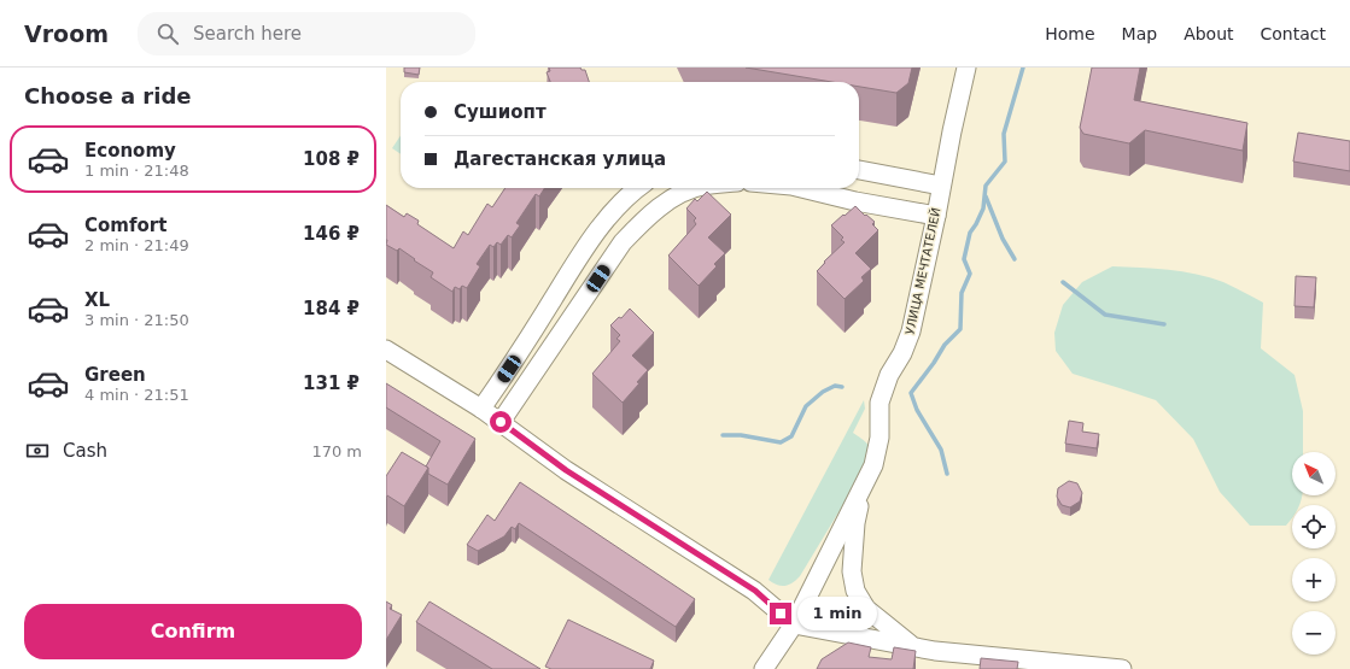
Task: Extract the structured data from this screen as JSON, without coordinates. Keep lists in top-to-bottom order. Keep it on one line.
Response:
{"streets":{"street":["УЛИЦА МЕЧТАТЕЛЕЙ"]},"north":"top left","page":{"header":"Vroom","search":"Search here","nav":["Home","Map","About","Contact"],"heading":"Choose a ride","banner":["Сушиопт","Дагестанская улица"],"list":[{"name":"Economy","note":"1 min · 21:48","value":"108 ₽"},{"name":"Comfort","note":"2 min · 21:49","value":"146 ₽"},{"name":"XL","note":"3 min · 21:50","value":"184 ₽"},{"name":"Green","note":"4 min · 21:51","value":"131 ₽"}],"pay":["Cash","170 m"],"map_buttons":["+","−"],"buttons":"Confirm","bubble":"1 min"}}
